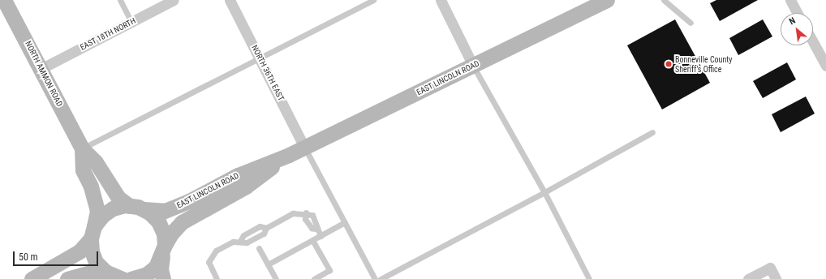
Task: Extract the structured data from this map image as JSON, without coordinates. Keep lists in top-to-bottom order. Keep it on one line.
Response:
{"streets":{"main road":["NORTH AMMON ROAD","EAST LINCOLN ROAD"],"street":["EAST 18TH NORTH","NORTH 36TH EAST"]},"crossings":[["EAST 18TH NORTH","NORTH AMMON ROAD"],["NORTH 36TH EAST","EAST LINCOLN ROAD"],["NORTH AMMON ROAD","EAST LINCOLN ROAD"]],"places":["Bonneville County Sheriff's Office"],"scale_bar":"50 m","north":"top left"}
